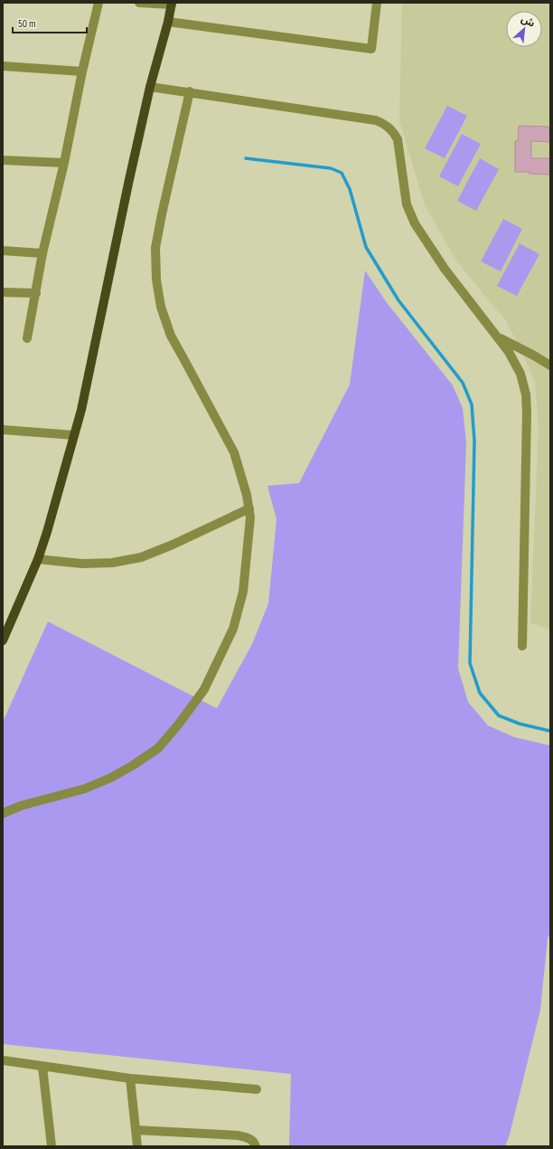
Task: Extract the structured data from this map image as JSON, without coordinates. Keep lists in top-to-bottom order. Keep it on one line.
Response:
{"scale_bar":"50 m","north":"top right"}
